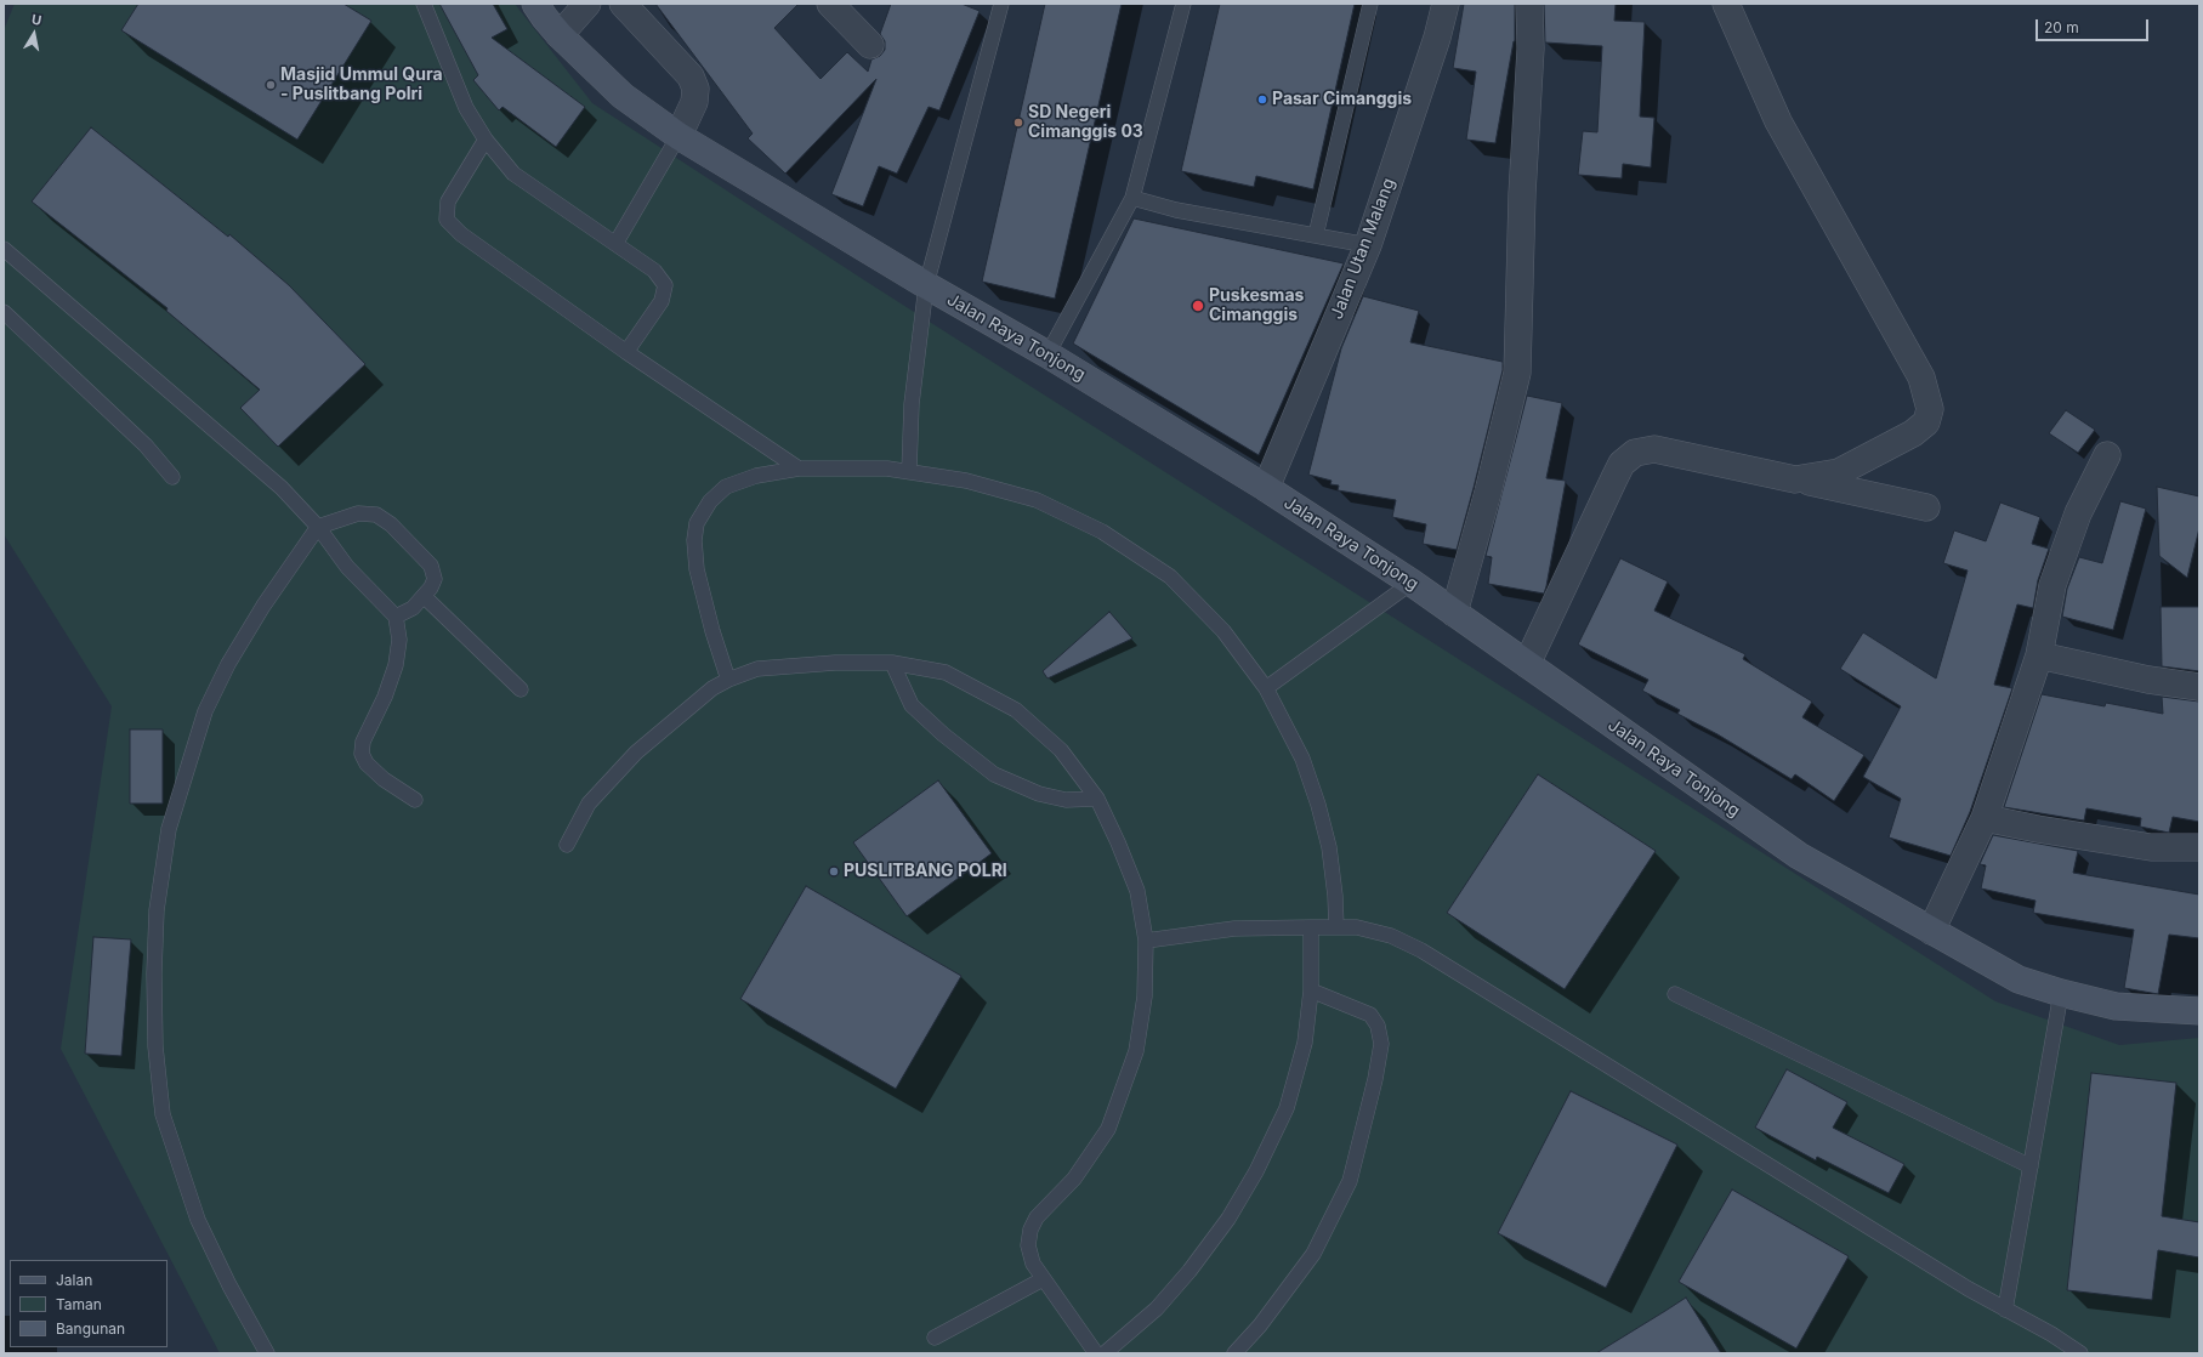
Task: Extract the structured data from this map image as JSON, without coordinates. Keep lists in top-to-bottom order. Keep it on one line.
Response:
{"streets":{"main road":["Jalan Raya Tonjong"],"street":["Jalan Utan Malang"]},"crossings":[["Jalan Utan Malang","Jalan Raya Tonjong"]],"places":["Masjid Ummul Qura - Puslitbang Polri","Pasar Cimanggis","SD Negeri Cimanggis 03","Puskesmas Cimanggis","PUSLITBANG POLRI"],"legend":["Jalan","Taman","Bangunan"],"scale_bar":"20 m","north":"top"}
